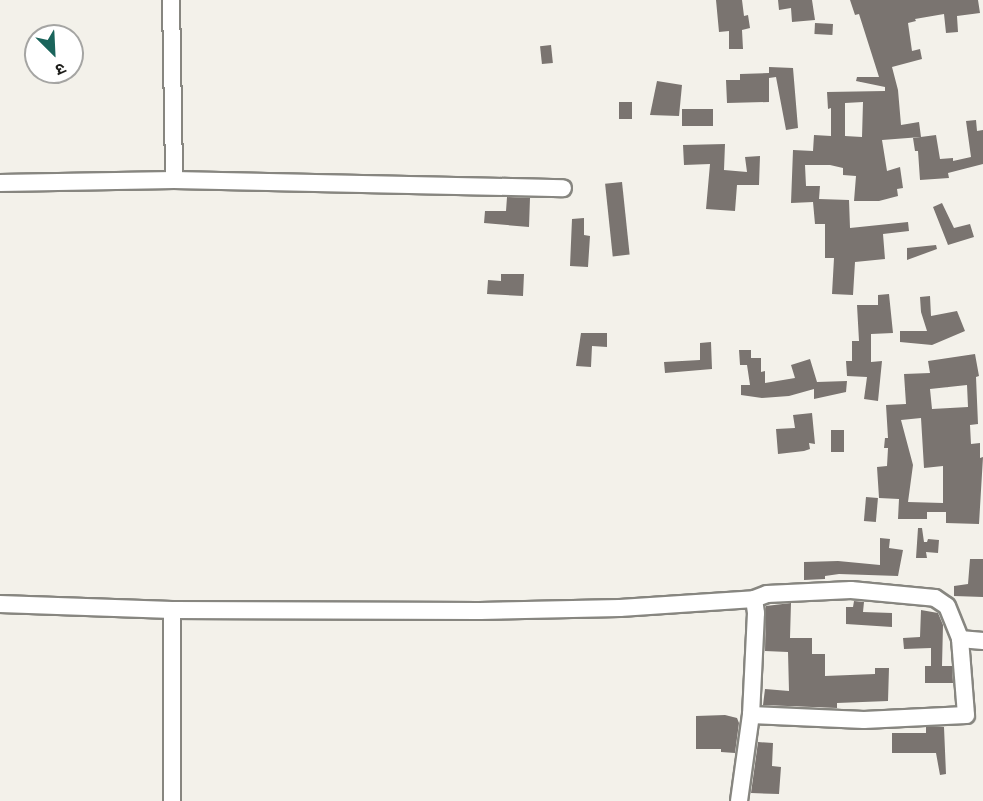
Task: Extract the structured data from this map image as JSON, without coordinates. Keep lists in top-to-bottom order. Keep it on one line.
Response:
{"north":"bottom right"}
